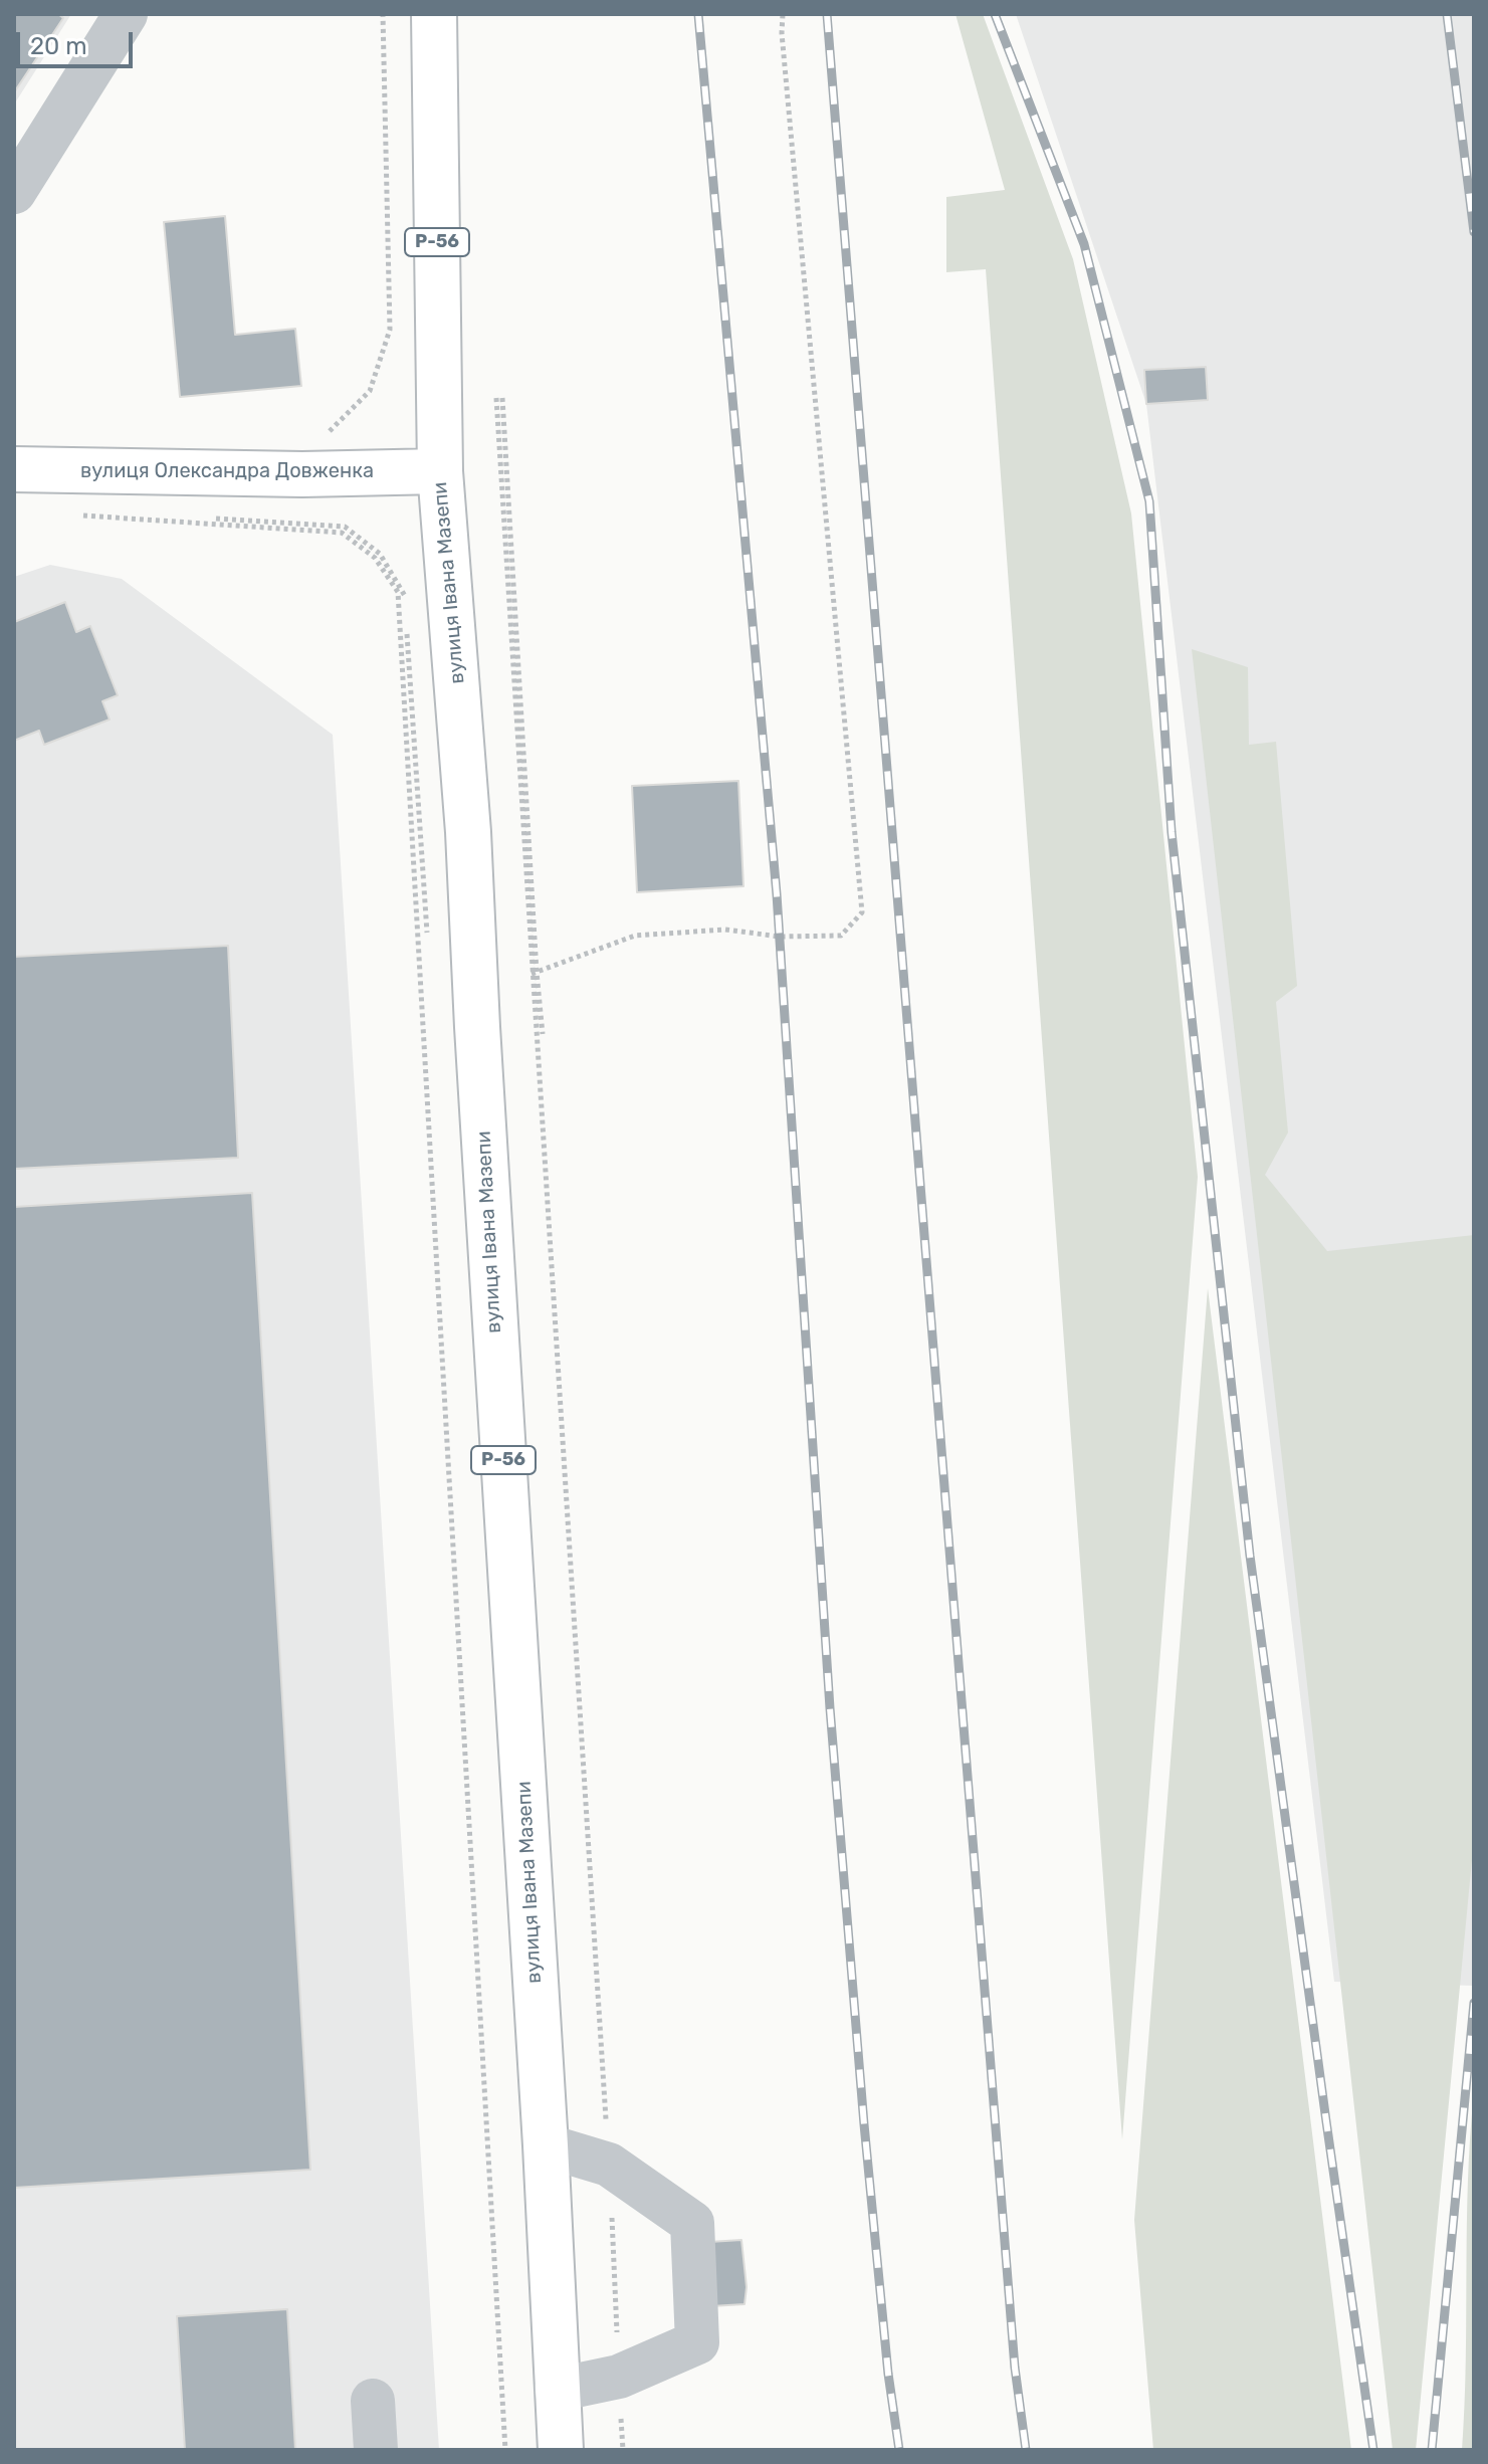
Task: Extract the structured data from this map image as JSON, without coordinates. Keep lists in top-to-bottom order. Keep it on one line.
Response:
{"streets":{"main road":["Р-56","вулиця Олександра Довженка","вулиця Івана Мазепи"]},"crossings":[["вулиця Олександра Довженка","вулиця Івана Мазепи"]],"scale_bar":"20 m"}
